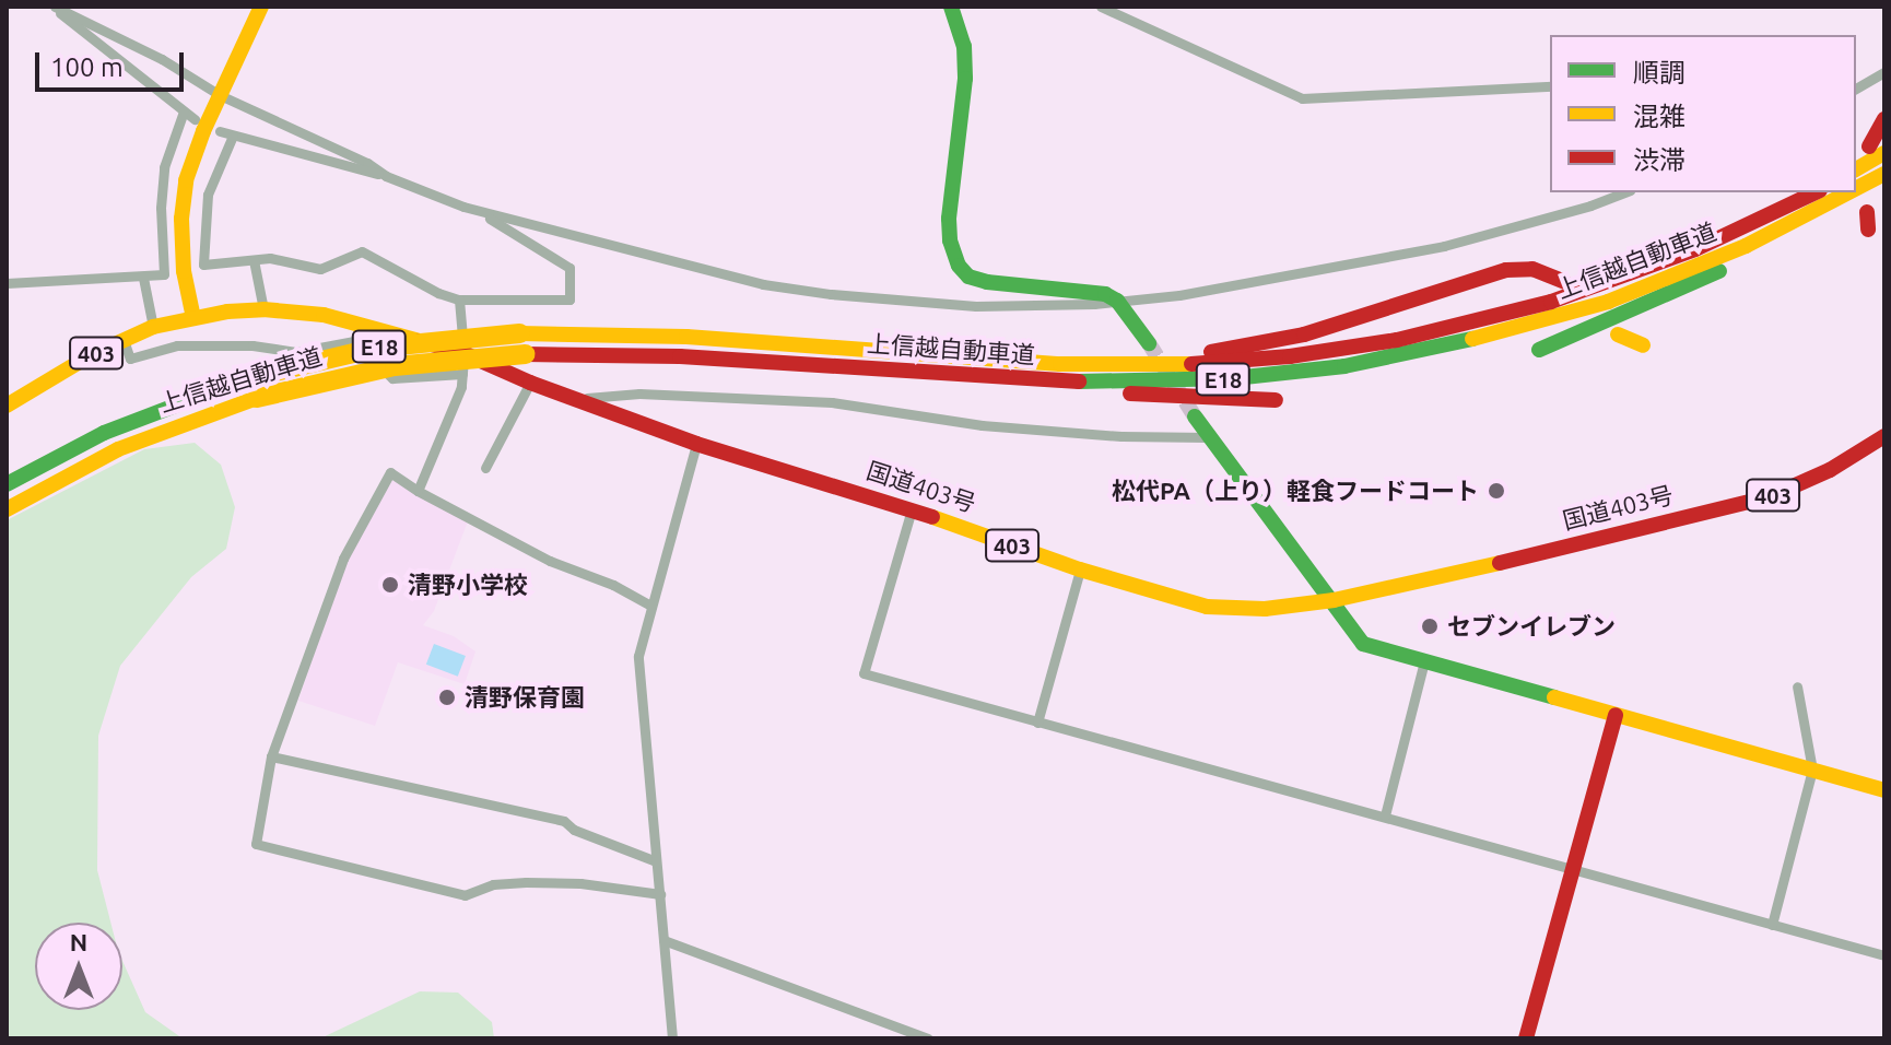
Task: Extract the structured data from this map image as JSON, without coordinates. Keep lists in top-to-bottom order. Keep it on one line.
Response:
{"streets":{"main road":["上信越自動車道","E18","403","国道403号"]},"places":["松代PA（上り）軽食フードコート","清野小学校","セブンイレブン","清野保育園"],"legend":["順調","混雑","渋滞"],"scale_bar":"100 m","north":"top"}
